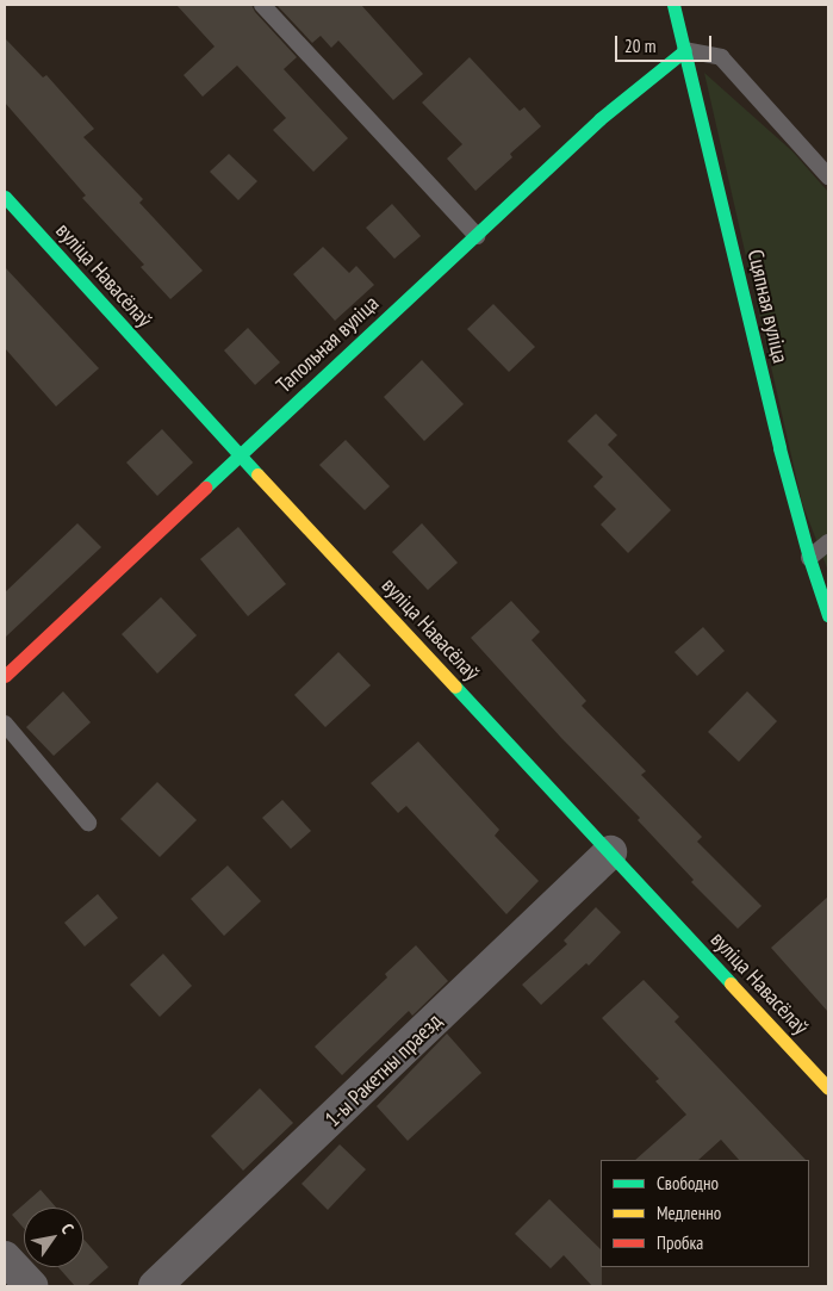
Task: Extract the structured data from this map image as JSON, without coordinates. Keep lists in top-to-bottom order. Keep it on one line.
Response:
{"streets":{"main road":["вуліца Навасёлаў","Сцяпная вуліца","Тапольная вуліца"],"street":["1-ы Ракетны праезд"]},"crossings":[["вуліца Навасёлаў","Тапольная вуліца"],["вуліца Навасёлаў","1-ы Ракетны праезд"],["Сцяпная вуліца","Тапольная вуліца"]],"legend":["Свободно","Медленно","Пробка"],"scale_bar":"20 m","north":"top right"}
